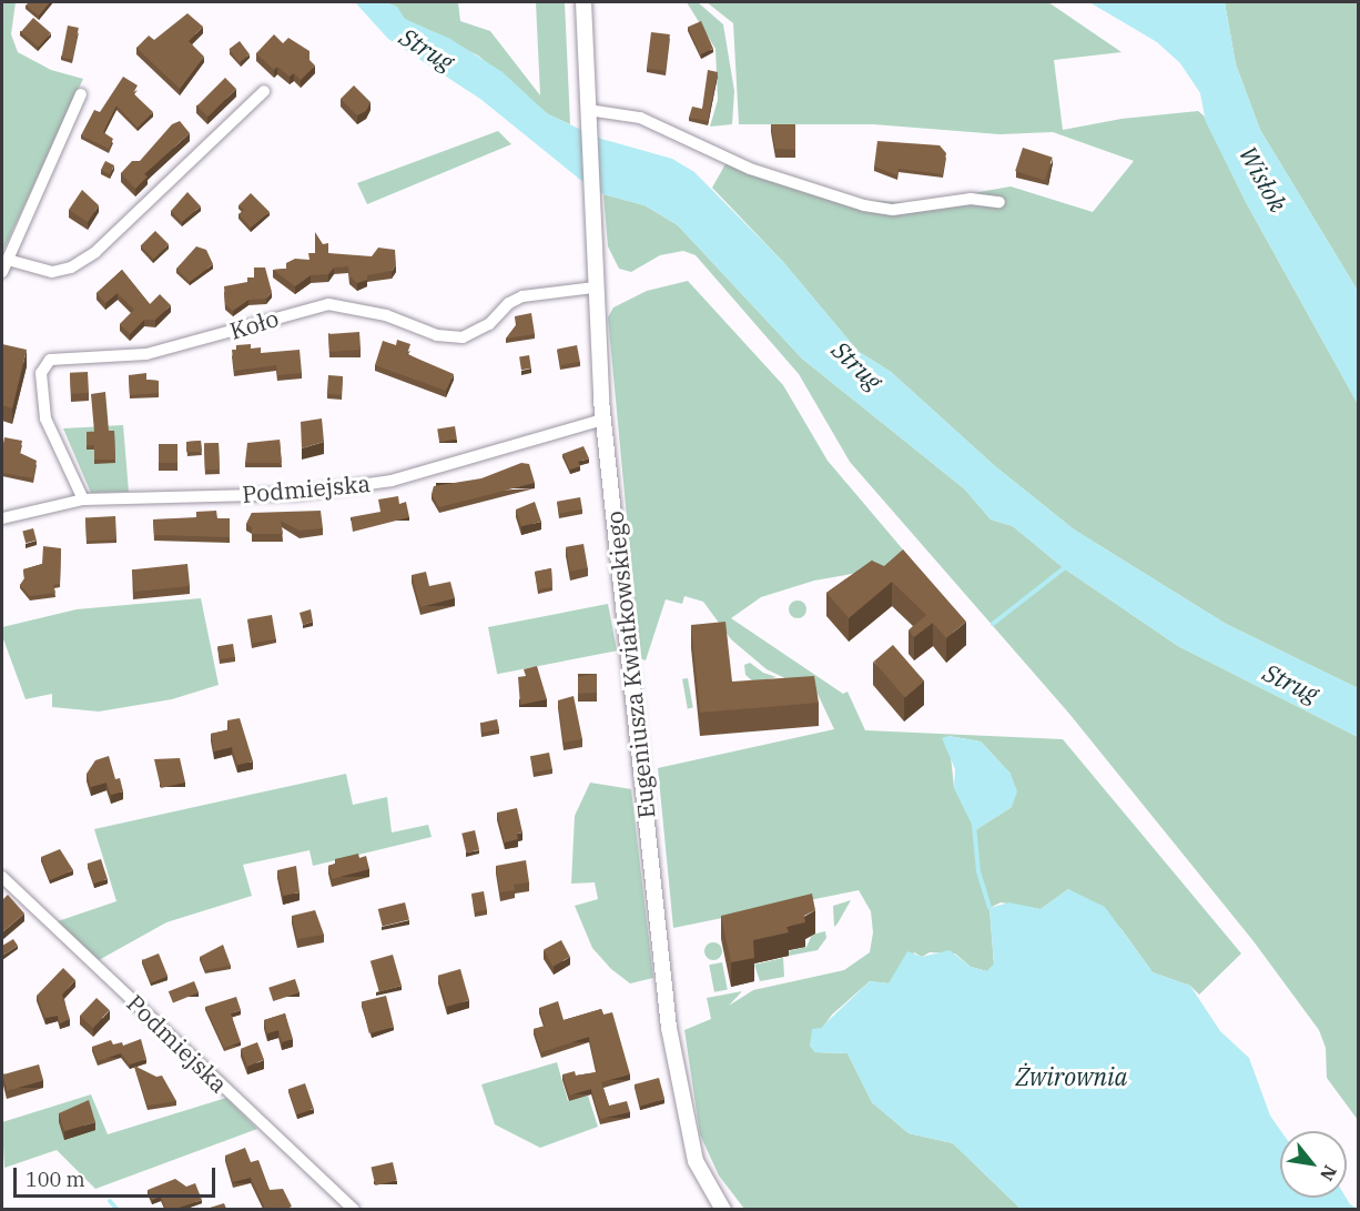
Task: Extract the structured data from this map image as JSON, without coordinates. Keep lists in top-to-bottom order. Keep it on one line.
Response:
{"streets":{"street":["Koło","Podmiejska","Eugeniusza Kwiatkowskiego"]},"crossings":[["Koło","Podmiejska"],["Koło","Eugeniusza Kwiatkowskiego"],["Podmiejska","Eugeniusza Kwiatkowskiego"]],"water":["Strug","Wisłok","Żwirownia"],"scale_bar":"100 m","north":"bottom right"}
